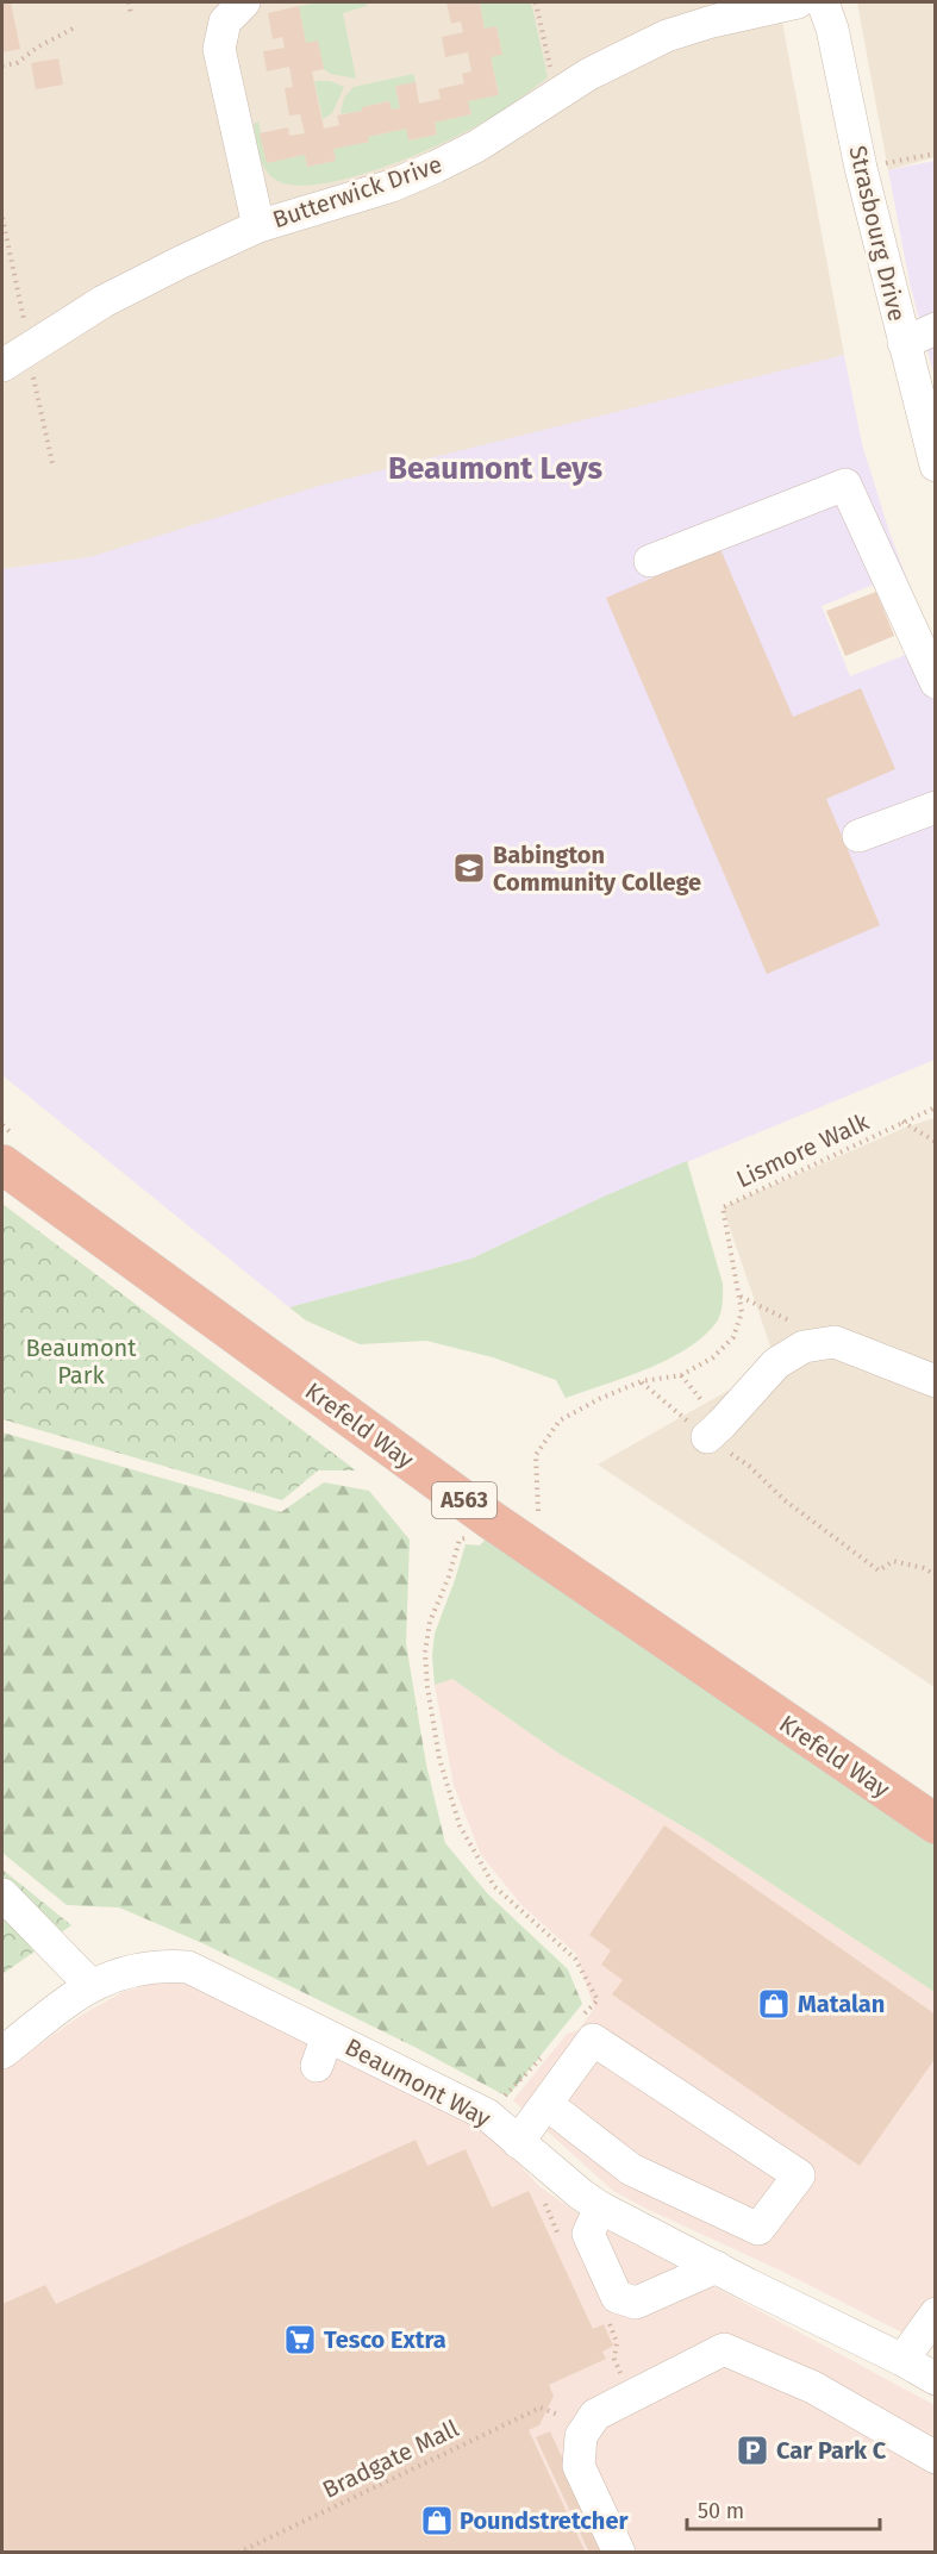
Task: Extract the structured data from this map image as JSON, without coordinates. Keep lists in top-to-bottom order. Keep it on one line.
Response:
{"streets":{"highway":["Krefeld Way","A563"],"street":["Butterwick Drive","Strasbourg Drive","Beaumont Way"],"path":["Lismore Walk","Bradgate Mall"]},"districts":["Beaumont Leys"],"parks":["Beaumont Park"],"places":{"school or university":["Babington Community College"],"shop":["Matalan","Poundstretcher"],"supermarket":["Tesco Extra"],"parking":["Car Park C"]},"scale_bar":"50 m"}
